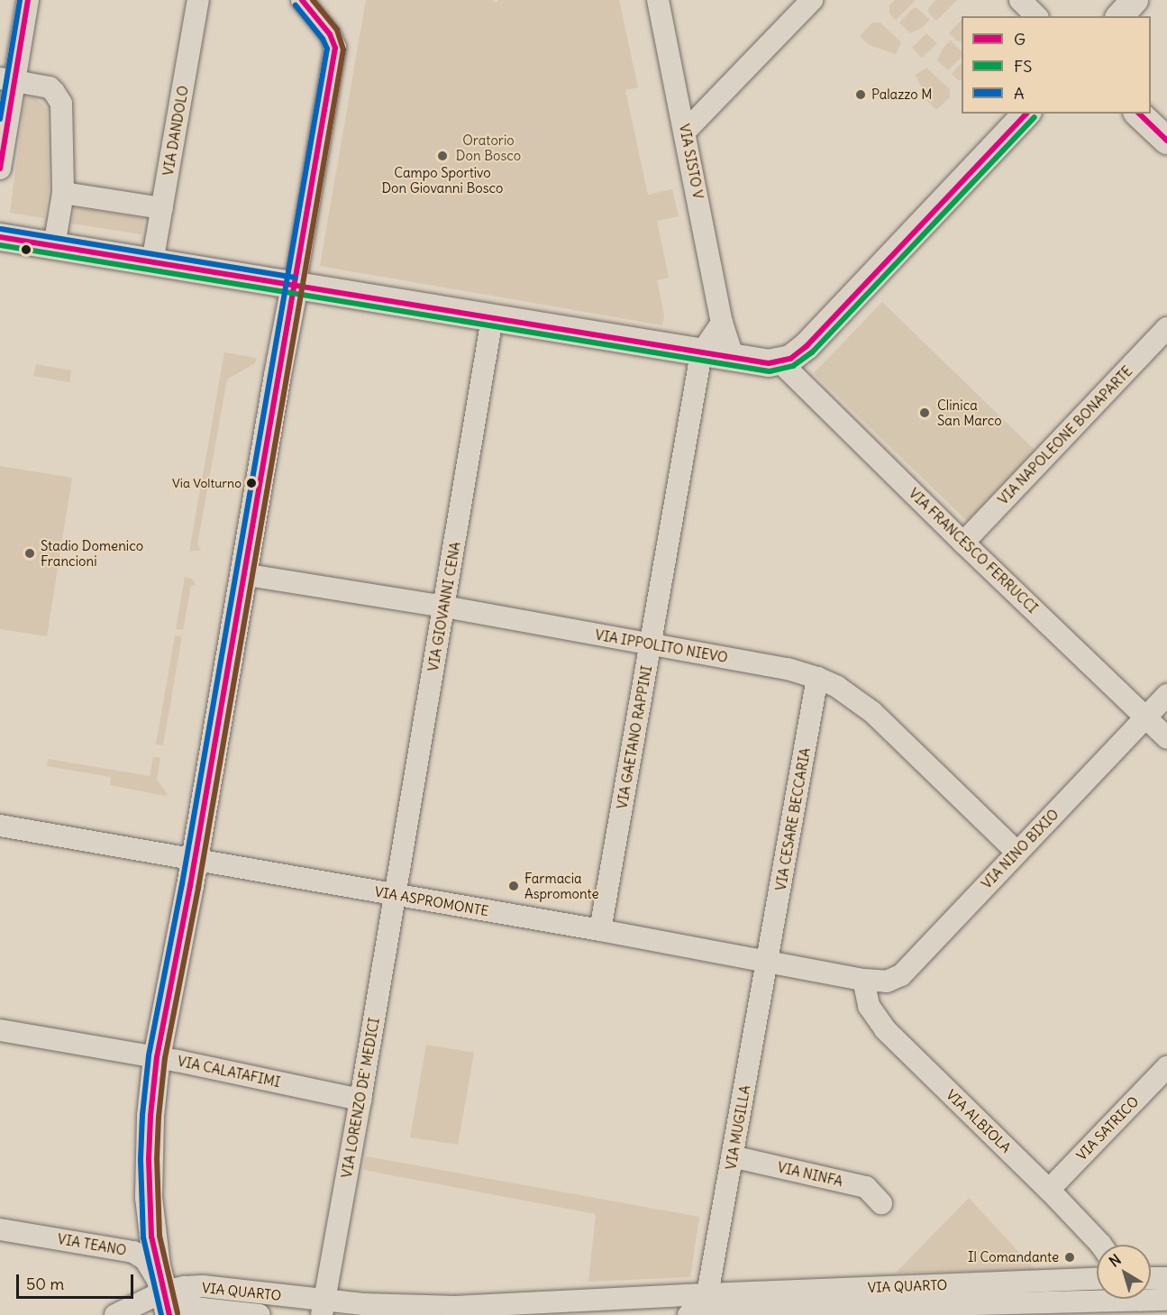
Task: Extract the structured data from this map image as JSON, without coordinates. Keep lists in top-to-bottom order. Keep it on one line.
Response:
{"streets":{"street":["VIA DANDOLO","VIA SISTO V","VIA NAPOLEONE BONAPARTE","VIA FRANCESCO FERRUCCI","VIA GIOVANNI CENA","VIA IPPOLITO NIEVO","VIA GAETANO RAPPINI","VIA CESARE BECCARIA","VIA NINO BIXIO","VIA ASPROMONTE","VIA CALATAFIMI","VIA LORENZO DE' MEDICI","VIA ALBIOLA","VIA MUGILLA","VIA SATRICO","VIA NINFA","VIA TEANO","VIA QUARTO"]},"crossings":[["VIA NAPOLEONE BONAPARTE","VIA FRANCESCO FERRUCCI"],["VIA FRANCESCO FERRUCCI","VIA NINO BIXIO"],["VIA GIOVANNI CENA","VIA IPPOLITO NIEVO"],["VIA GIOVANNI CENA","VIA ASPROMONTE"],["VIA GIOVANNI CENA","VIA LORENZO DE' MEDICI"],["VIA IPPOLITO NIEVO","VIA GAETANO RAPPINI"],["VIA IPPOLITO NIEVO","VIA CESARE BECCARIA"],["VIA IPPOLITO NIEVO","VIA NINO BIXIO"],["VIA GAETANO RAPPINI","VIA ASPROMONTE"],["VIA CESARE BECCARIA","VIA ASPROMONTE"],["VIA CESARE BECCARIA","VIA MUGILLA"],["VIA NINO BIXIO","VIA ASPROMONTE"],["VIA NINO BIXIO","VIA ALBIOLA"],["VIA ASPROMONTE","VIA LORENZO DE' MEDICI"],["VIA ASPROMONTE","VIA ALBIOLA"],["VIA ASPROMONTE","VIA MUGILLA"],["VIA CALATAFIMI","VIA LORENZO DE' MEDICI"],["VIA LORENZO DE' MEDICI","VIA QUARTO"],["VIA ALBIOLA","VIA SATRICO"],["VIA MUGILLA","VIA NINFA"],["VIA MUGILLA","VIA QUARTO"]],"parks":["Oratorio Don Bosco"],"places":["Palazzo M","Campo Sportivo Don Giovanni Bosco","Clinica San Marco","Via Volturno","Stadio Domenico Francioni","Farmacia Aspromonte","Il Comandante"],"lines":["transit line G","transit line A","transit line FS"],"legend":["G","FS","A"],"scale_bar":"50 m","north":"top left"}
